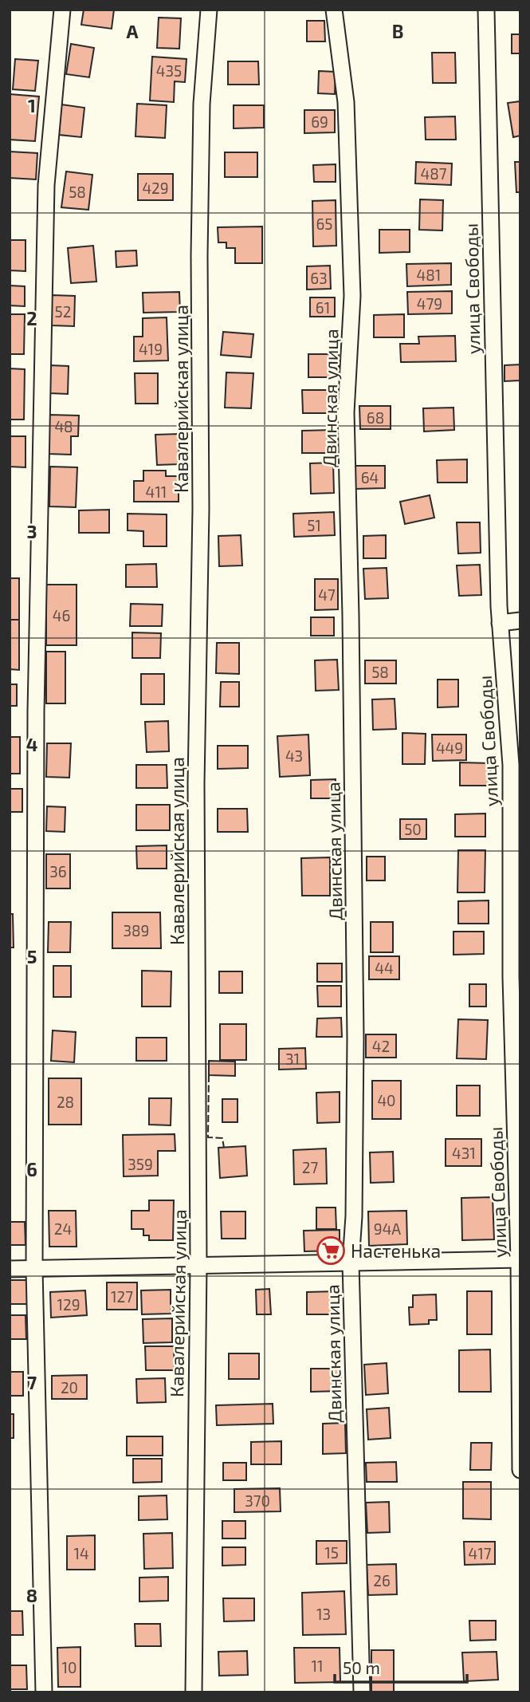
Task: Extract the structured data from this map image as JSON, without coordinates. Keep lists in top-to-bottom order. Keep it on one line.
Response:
{"streets":{"street":["улица Свободы","Двинская улица","Кавалерийская улица"]},"places":{"supermarket":["Настенька"]},"house_numbers":["435","69","487","429","58","65","481","63","479","61","52","419","68","48","64","411","51","47","46","58","449","43","50","36","389","44","42","31","40","28","431","359","27","24","94А","127","129","20","370","15","14","417","26","13","11","10"],"scale_bar":"50 m","grid":{"columns":["A","B"],"rows":["1","2","3","4","5","6","7","8"]}}
